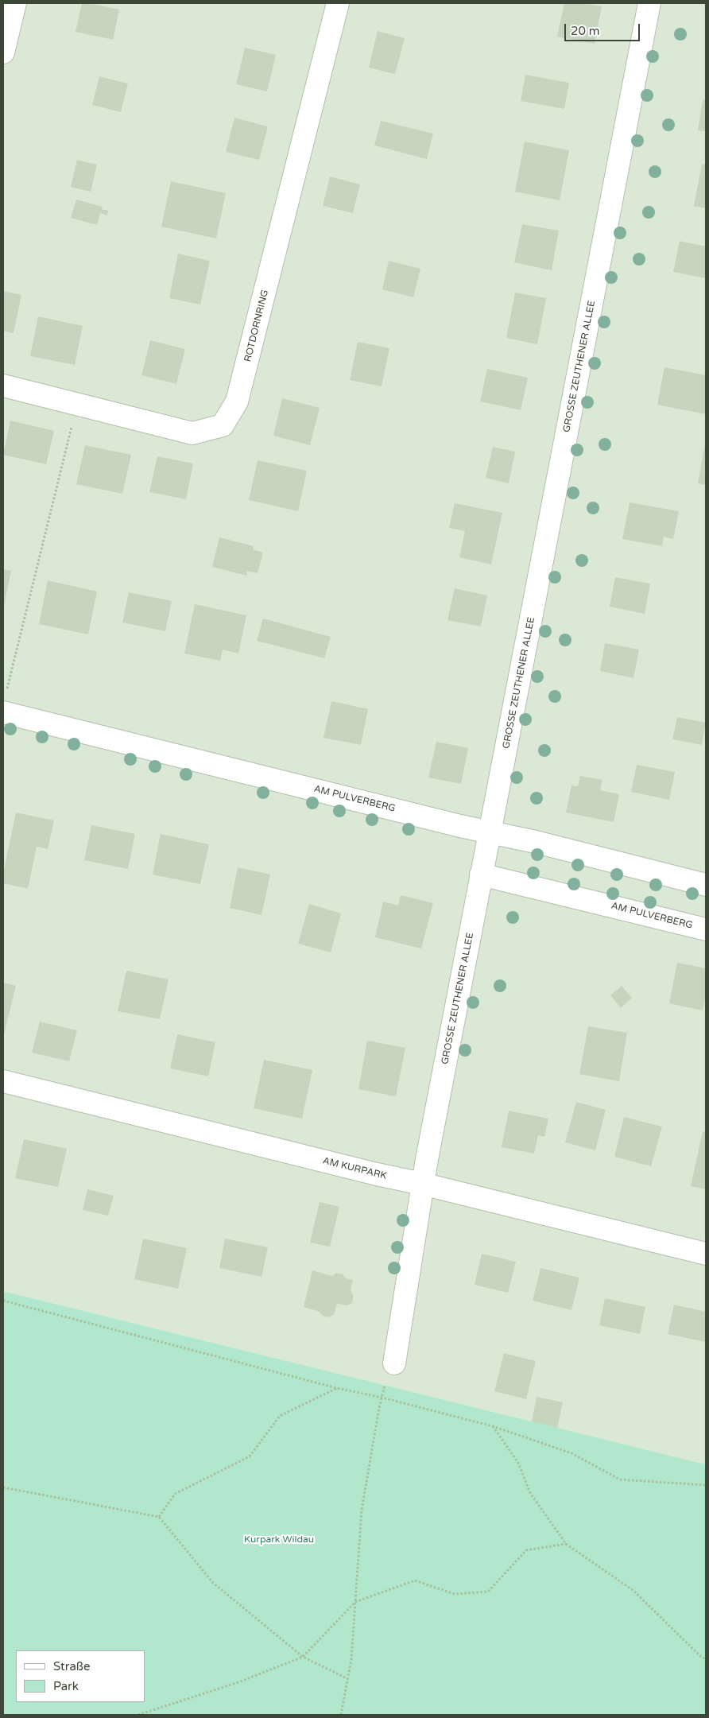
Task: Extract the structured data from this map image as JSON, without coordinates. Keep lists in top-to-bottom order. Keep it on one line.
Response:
{"streets":{"street":["ROTDORNRING","GROSSE ZEUTHENER ALLEE","AM PULVERBERG","AM KURPARK"]},"crossings":[["GROSSE ZEUTHENER ALLEE","AM PULVERBERG"],["GROSSE ZEUTHENER ALLEE","AM KURPARK"]],"parks":["Kurpark Wildau"],"legend":["Straße","Park"],"scale_bar":"20 m"}
